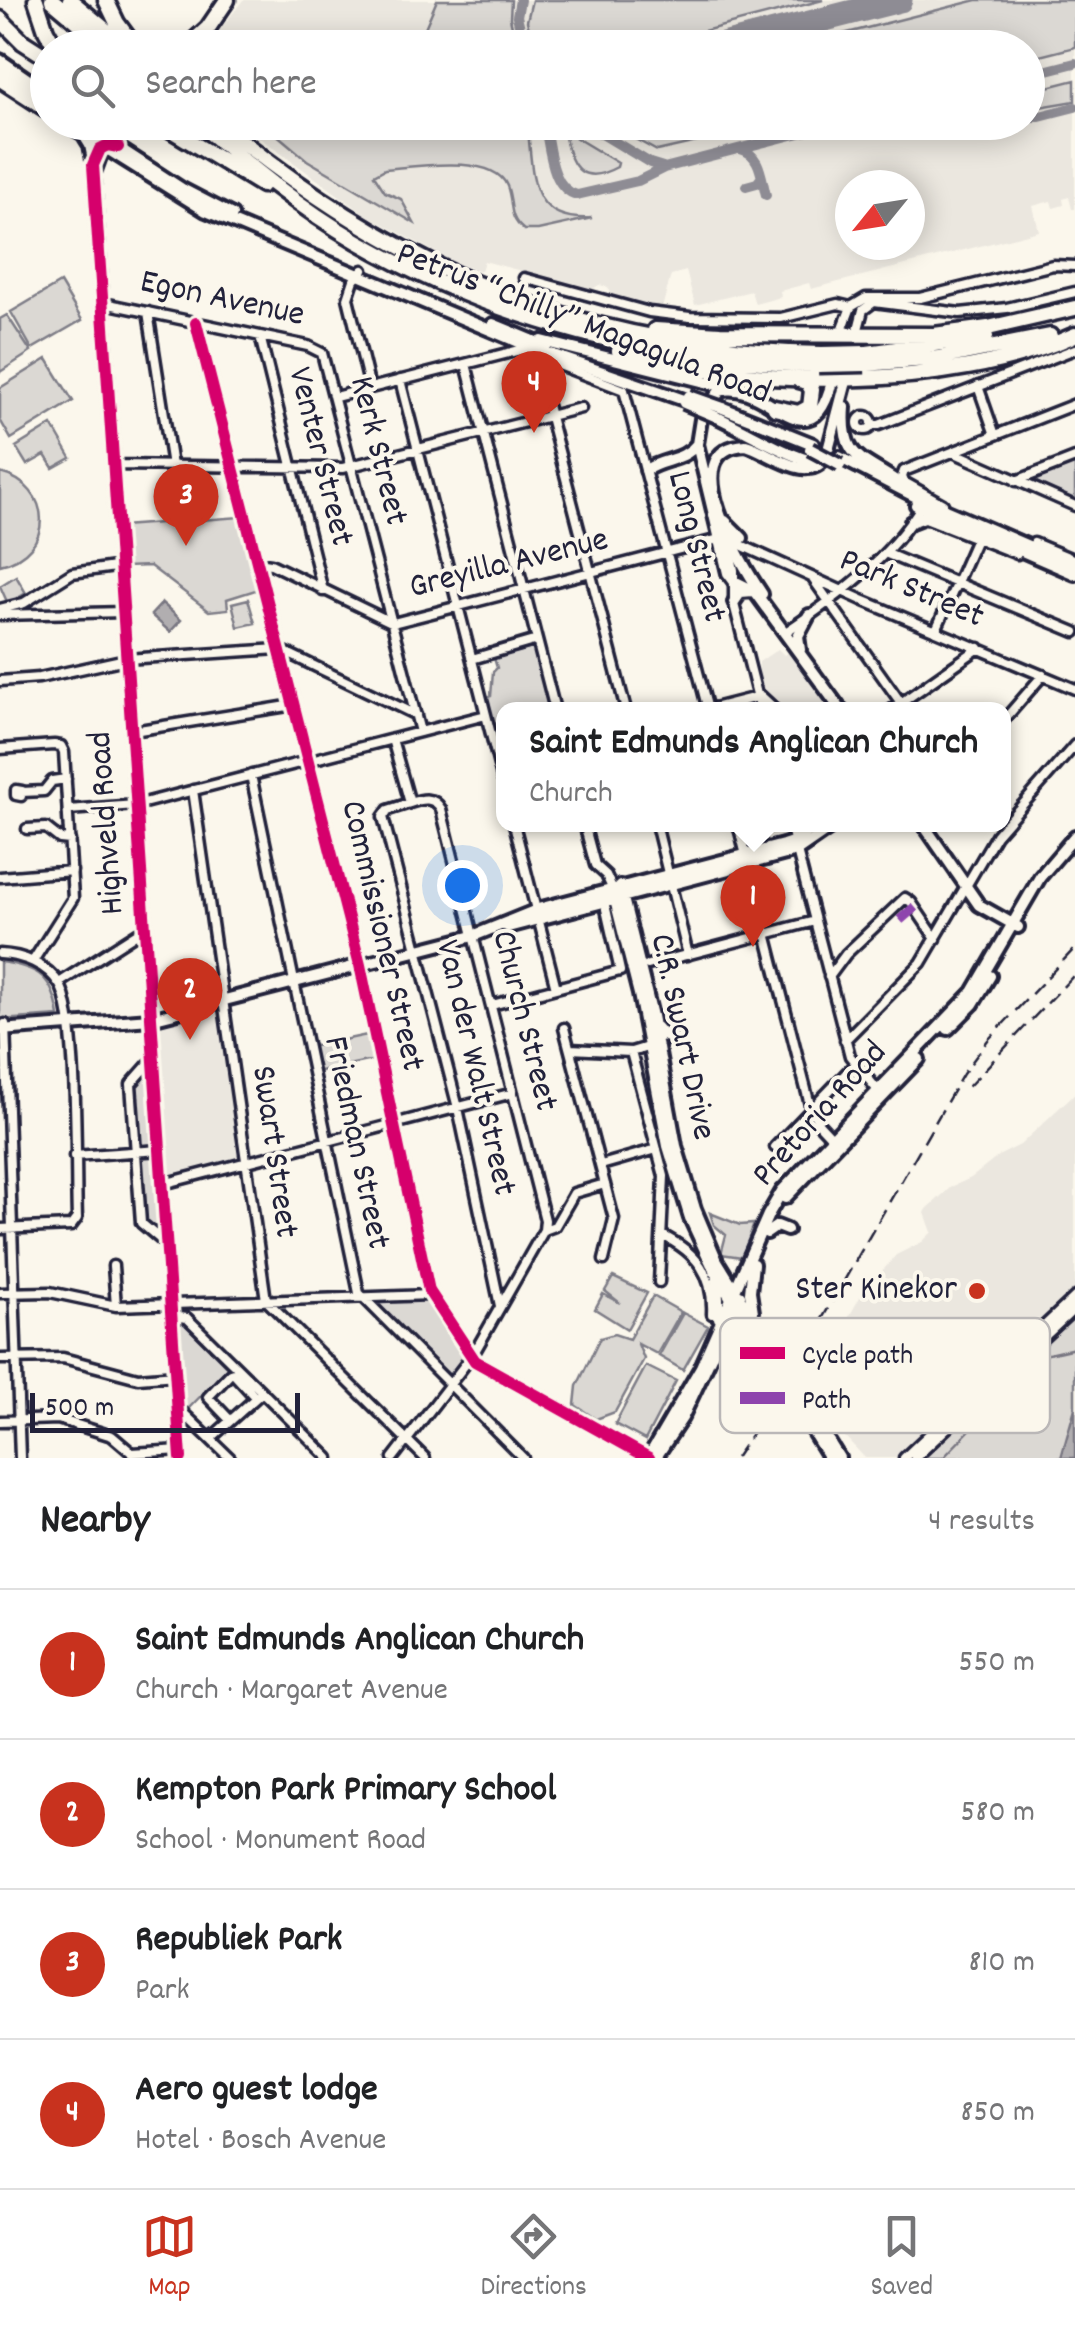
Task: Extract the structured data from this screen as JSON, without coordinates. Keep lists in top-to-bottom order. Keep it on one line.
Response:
{"streets":{"main road":["Petrus “Chilly” Magagula Road","C.R. Swart Drive","Pretoria Road"],"street":["Egon Avenue","Kerk Street","Venter Street","Long Street","Greyilla Avenue","Park Street","Highveld Road","Commissioner Street","Church Street","Van der Walt Street","Friedman Street","Swart Street"]},"crossings":[["Egon Avenue","Kerk Street"],["Egon Avenue","Venter Street"],["Egon Avenue","Highveld Road"],["Egon Avenue","Commissioner Street"],["Petrus “Chilly” Magagula Road","Long Street"],["Petrus “Chilly” Magagula Road","Highveld Road"],["Kerk Street","Greyilla Avenue"],["Venter Street","Greyilla Avenue"],["Long Street","Greyilla Avenue"],["Greyilla Avenue","Park Street"],["Greyilla Avenue","Commissioner Street"],["Commissioner Street","Pretoria Road"],["Church Street","Van der Walt Street"],["C.R. Swart Drive","Pretoria Road"]],"places":["Ster Kinekor"],"legend":["Cycle path","Path"],"scale_bar":"500 m","north":"bottom left","page":{"search":"Search here","pins":["4","3","1","2"],"popup":["Saint Edmunds Anglican Church","Church"],"scale":"500 m","heading":["Nearby","4 results"],"list":[{"mark":"1","name":"Saint Edmunds Anglican Church","note":"Church · Margaret Avenue","value":"550 m"},{"mark":"2","name":"Kempton Park Primary School","note":"School · Monument Road","value":"580 m"},{"mark":"3","name":"Republiek Park","note":"Park","value":"810 m"},{"mark":"4","name":"Aero guest lodge","note":"Hotel · Bosch Avenue","value":"850 m"}],"nav":["Map","Directions","Saved"]}}
